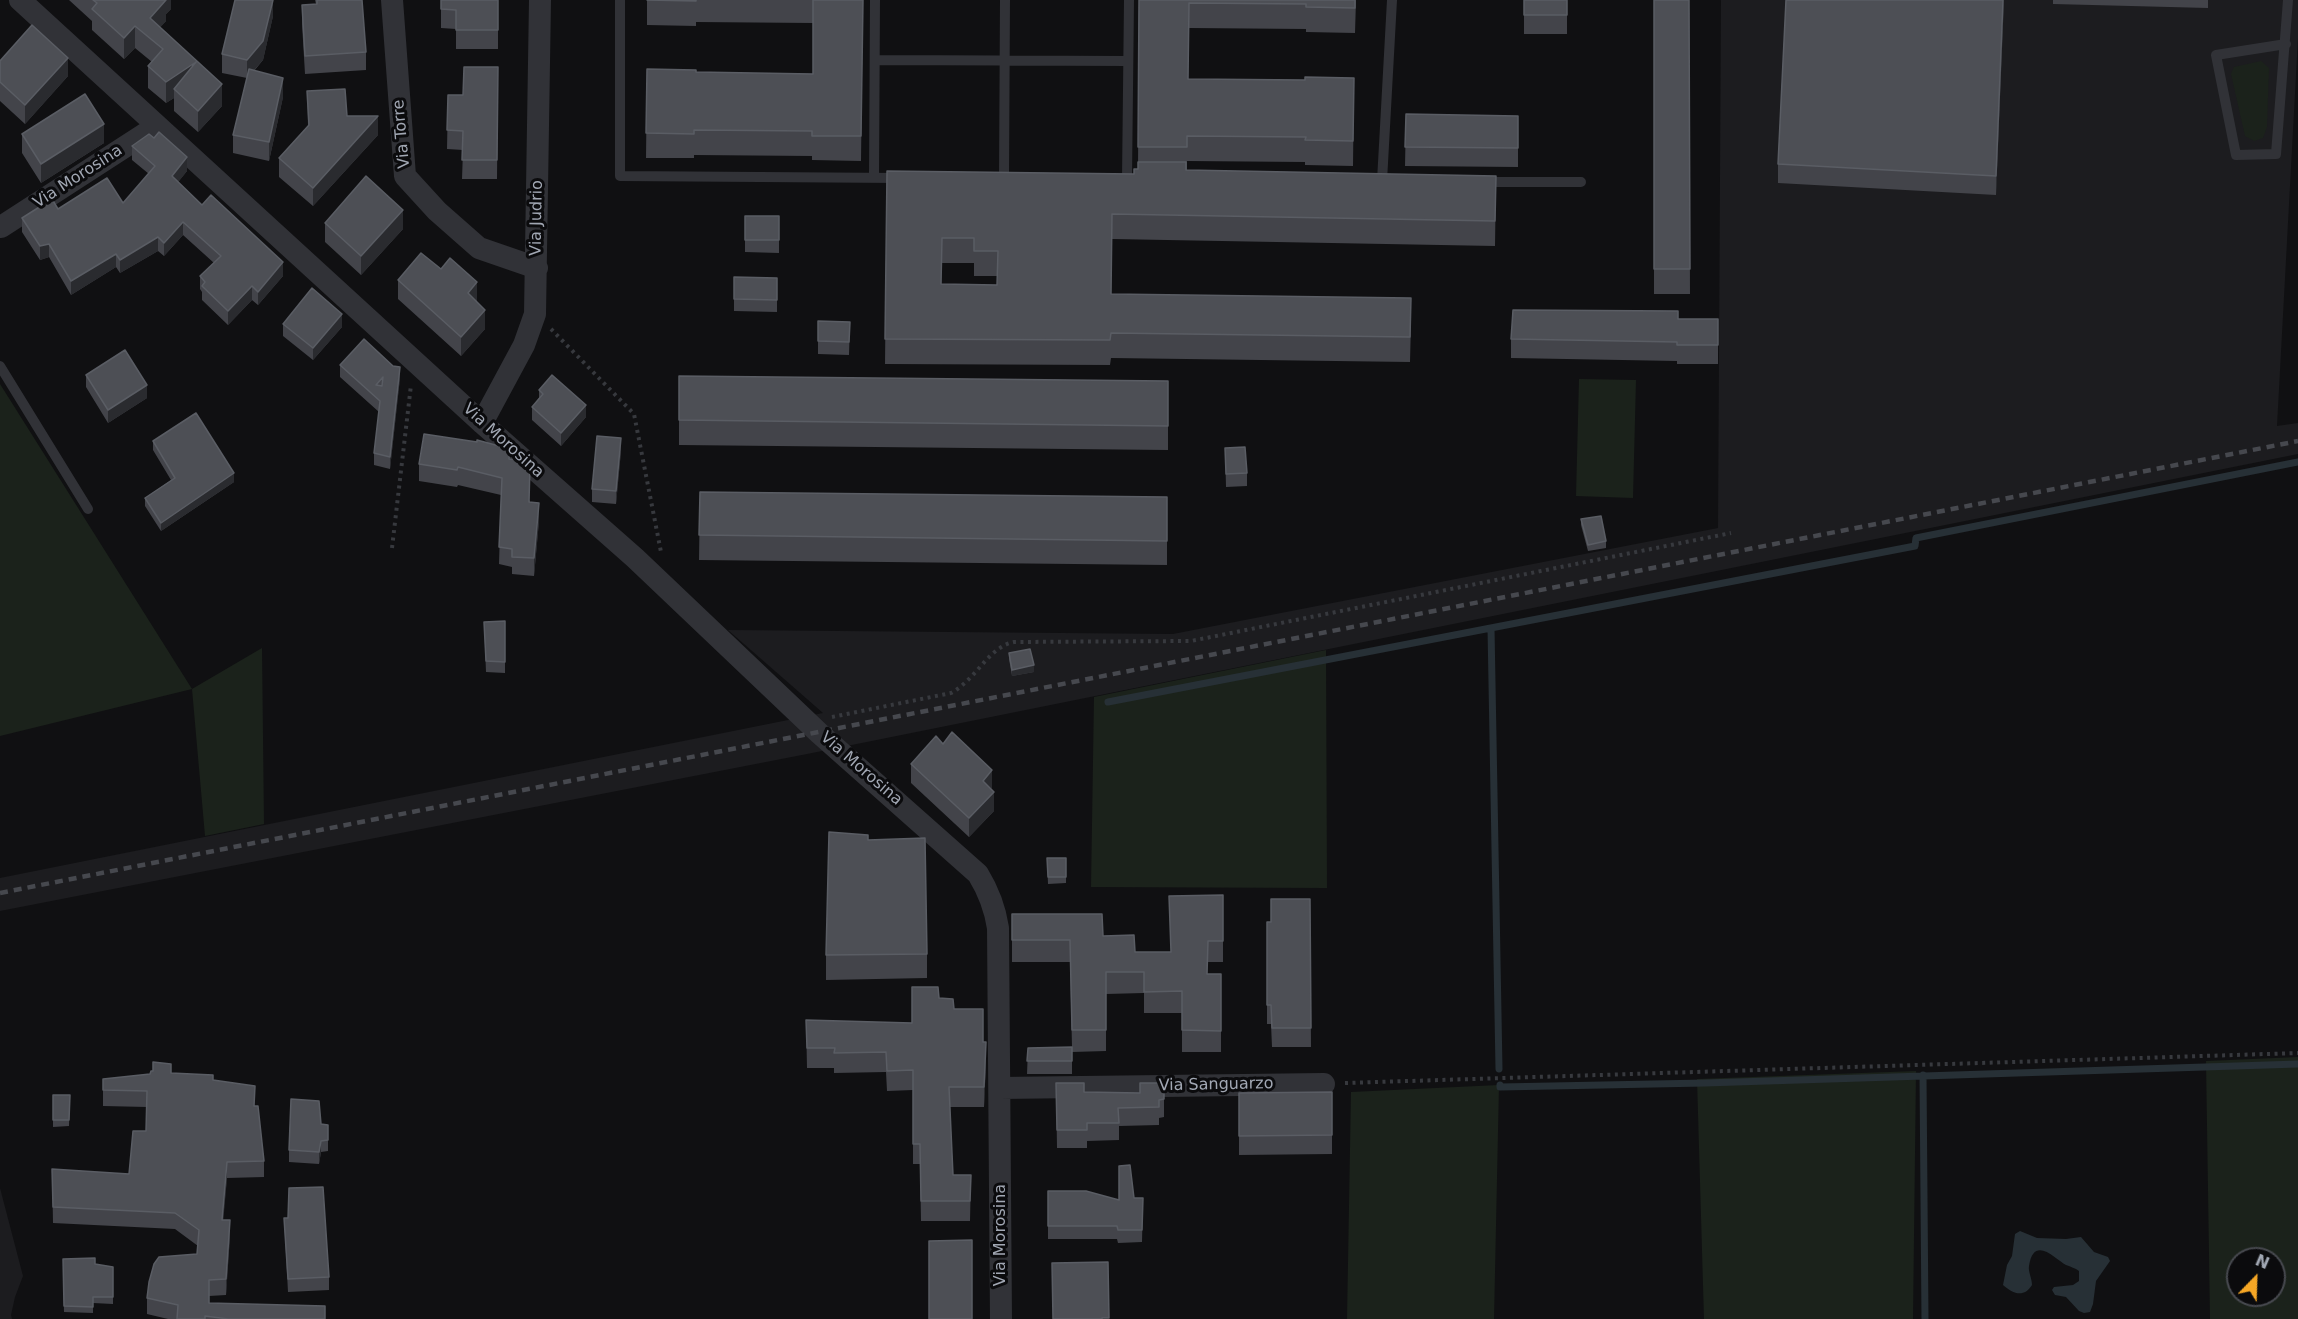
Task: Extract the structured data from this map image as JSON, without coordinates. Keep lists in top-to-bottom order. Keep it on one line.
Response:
{"streets":{"street":["Via Torre","Via Morosina","Via Judrio","Via Sanguarzo"]},"crossings":[["Via Torre","Via Judrio"],["Via Morosina","Via Judrio"],["Via Morosina","Via Sanguarzo"]],"north":"top right"}
